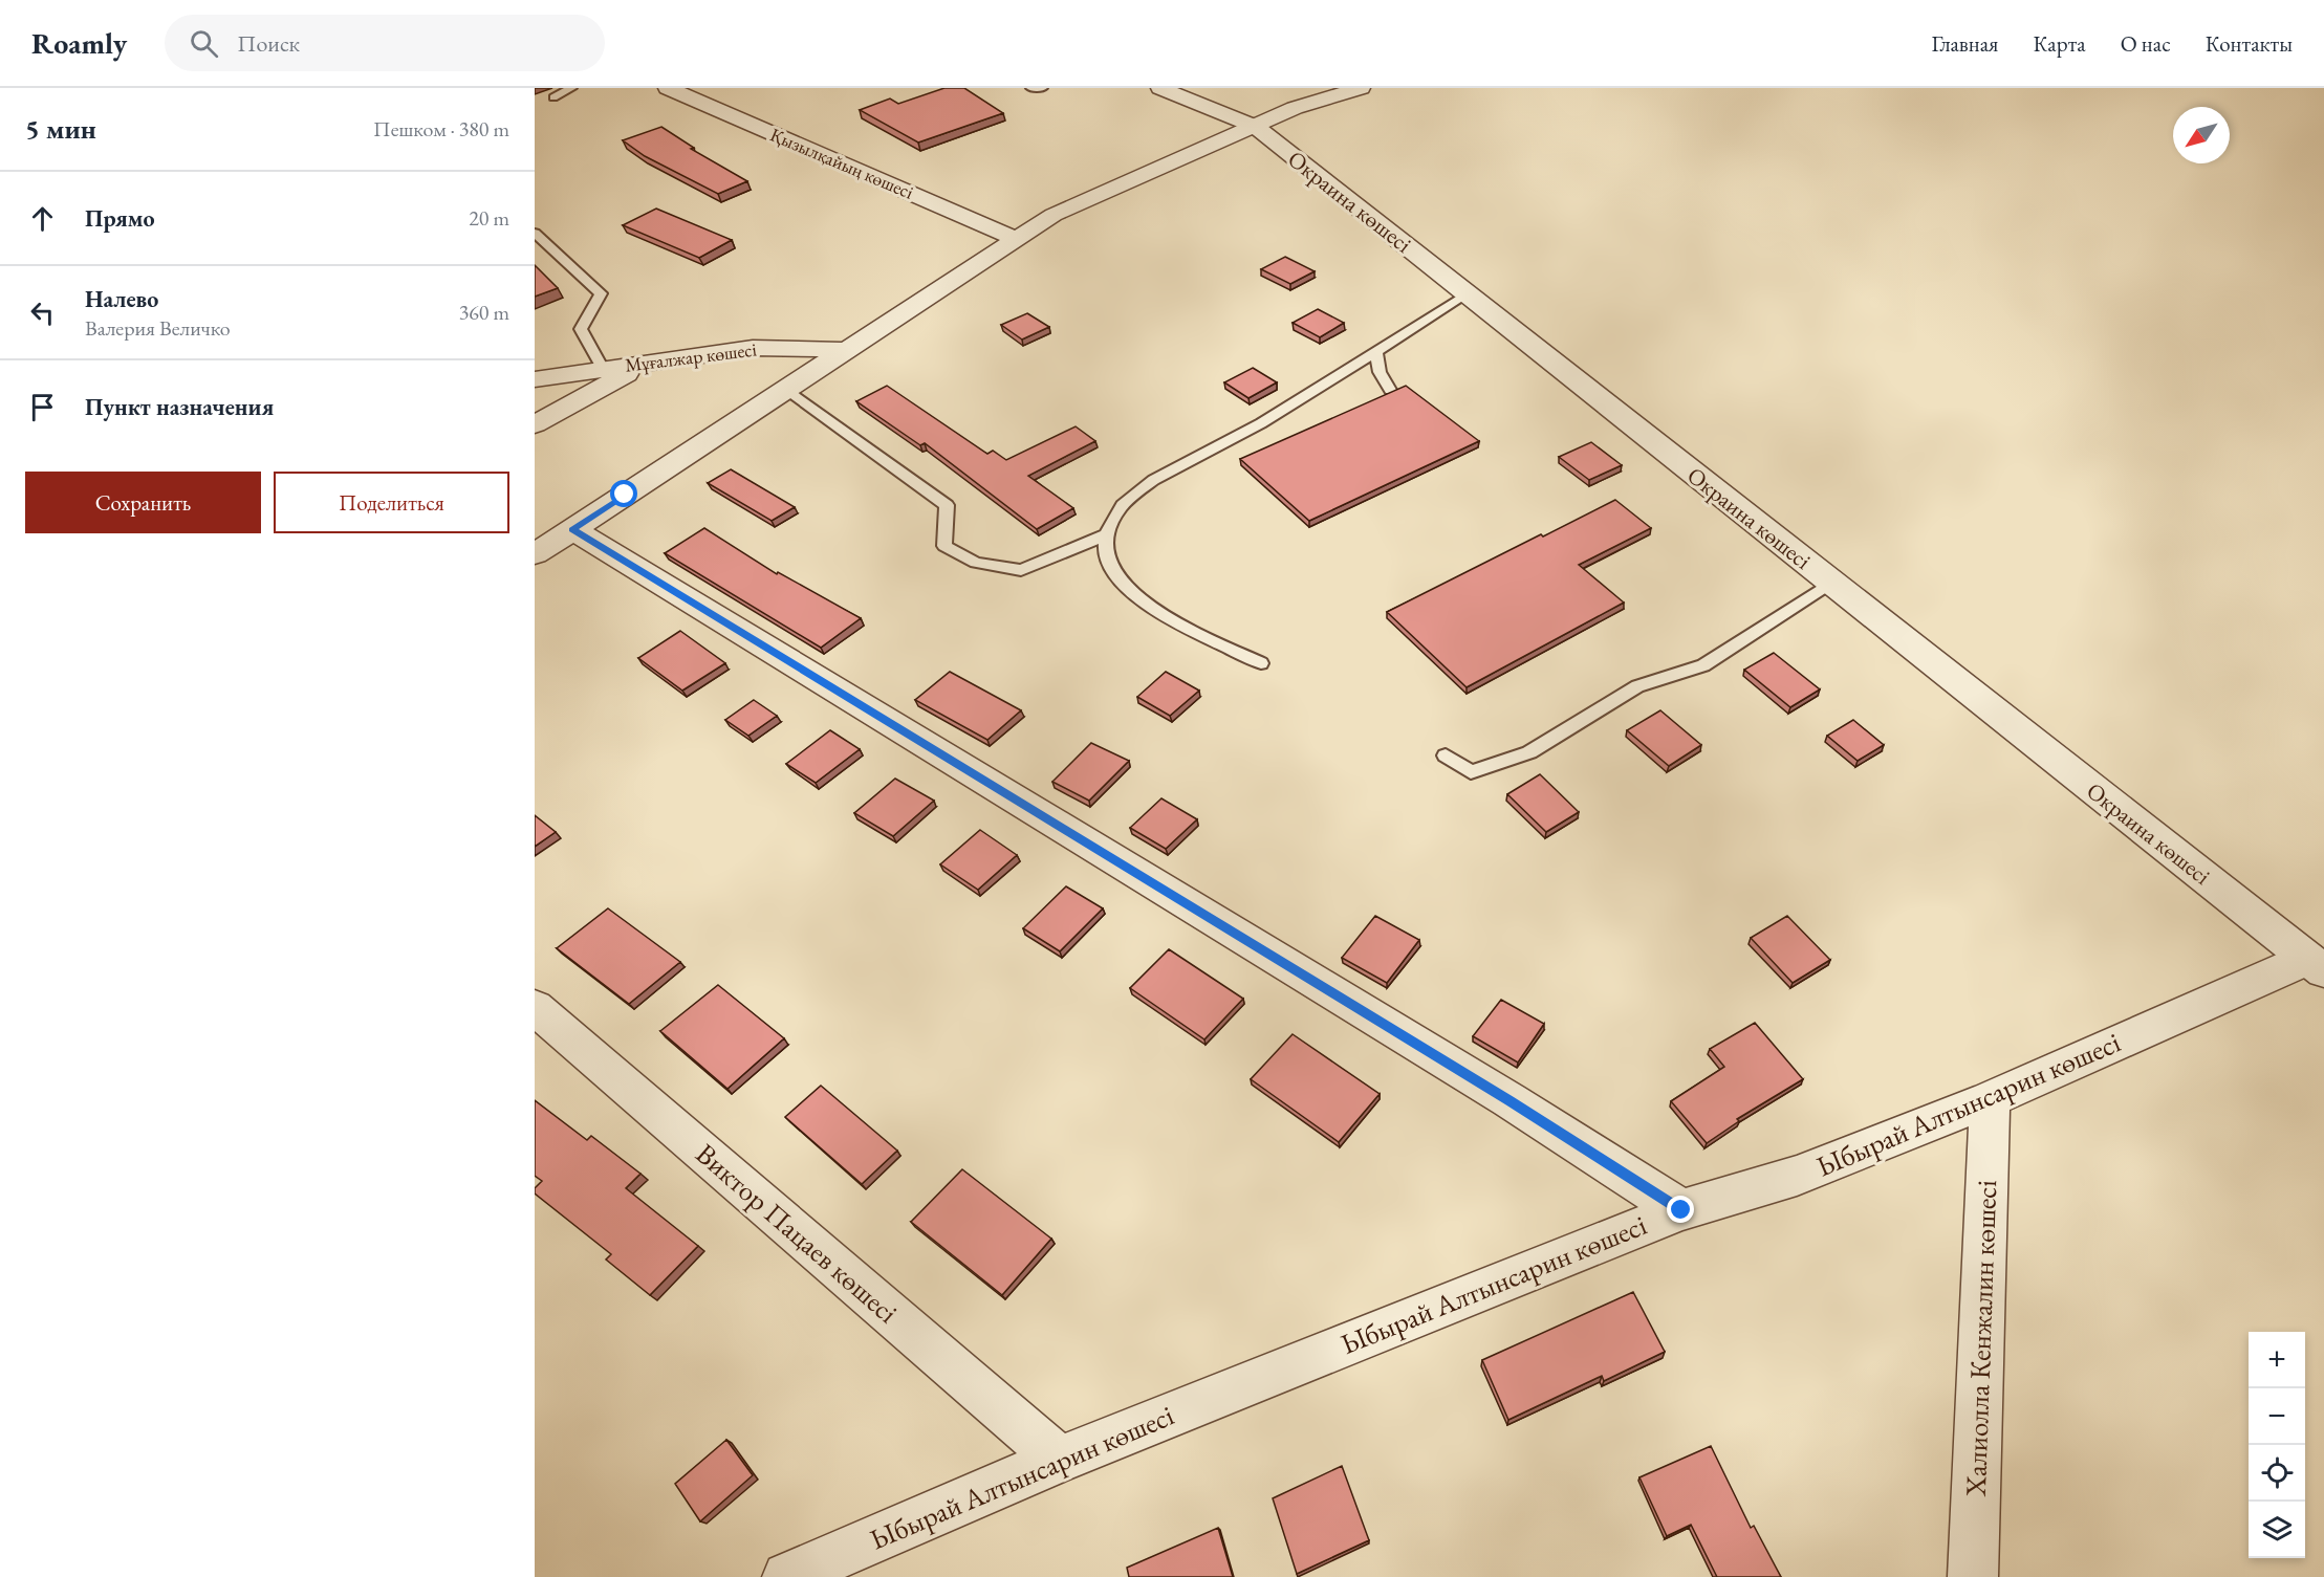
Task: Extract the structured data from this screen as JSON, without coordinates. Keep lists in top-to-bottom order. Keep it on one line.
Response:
{"streets":{"street":["Қызылқайың көшесі","Окраина көшесі","Мұғалжар көшесі","Ыбырай Алтынсарин көшесі","Виктор Пацаев көшесі","Халиолла Кенжалин көшесі"]},"crossings":[["Окраина көшесі","Ыбырай Алтынсарин көшесі"],["Ыбырай Алтынсарин көшесі","Виктор Пацаев көшесі"],["Ыбырай Алтынсарин көшесі","Халиолла Кенжалин көшесі"]],"north":"bottom left","page":{"header":"Roamly","search":"Поиск","nav":["Главная","Карта","О нас","Контакты"],"heading":["5 мин","Пешком · 380 m"],"list":[["Прямо","20 m"],["Налево","Валерия Величко","360 m"],"Пункт назначения"],"buttons":["Сохранить","Поделиться"],"map_buttons":["+","−"]}}
